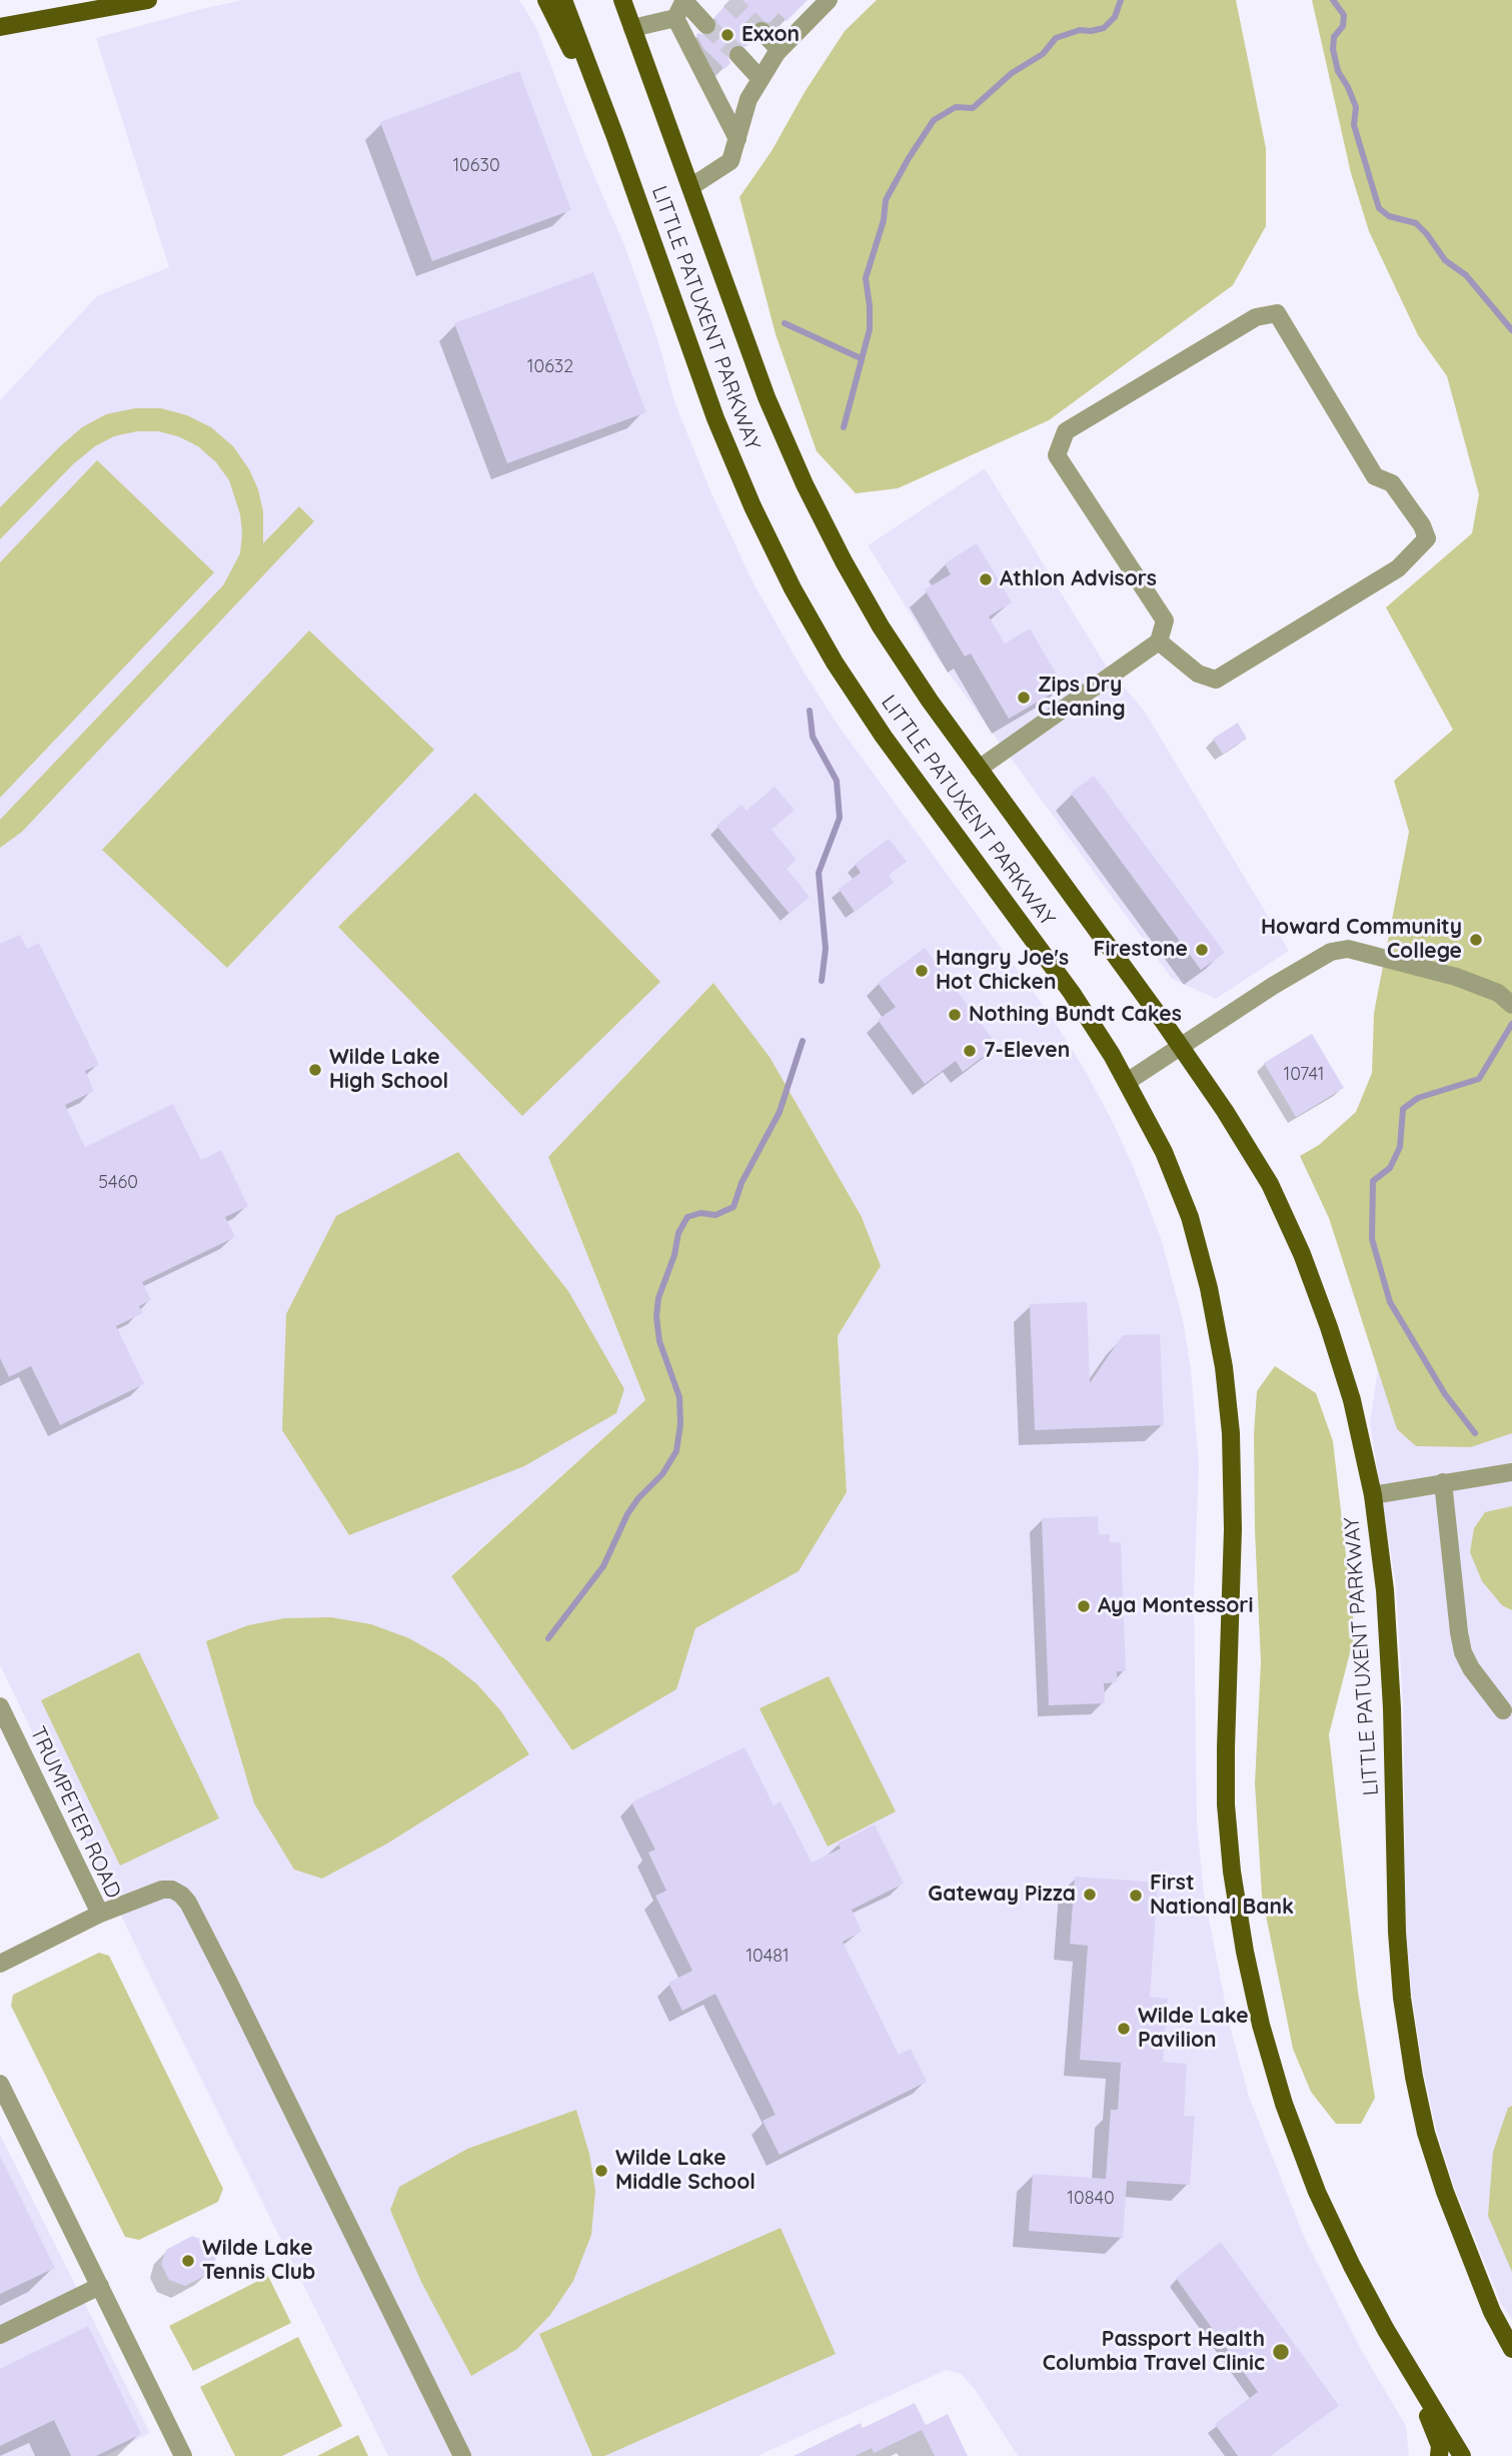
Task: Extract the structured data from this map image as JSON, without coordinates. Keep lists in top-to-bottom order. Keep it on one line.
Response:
{"streets":{"main road":["LITTLE PATUXENT PARKWAY"],"street":["TRUMPETER ROAD"]},"places":["Exxon","Athlon Advisors","Zips Dry Cleaning","Howard Community College","Firestone","Hangry Joe's Hot Chicken","Nothing Bundt Cakes","7-Eleven","Wilde Lake High School","Aya Montessori","Gateway Pizza","First National Bank","Wilde Lake Pavilion","Wilde Lake Middle School","Wilde Lake Tennis Club","Passport Health Columbia Travel Clinic"],"house_numbers":["10630","10632","10741","5460","10481","10840"]}
